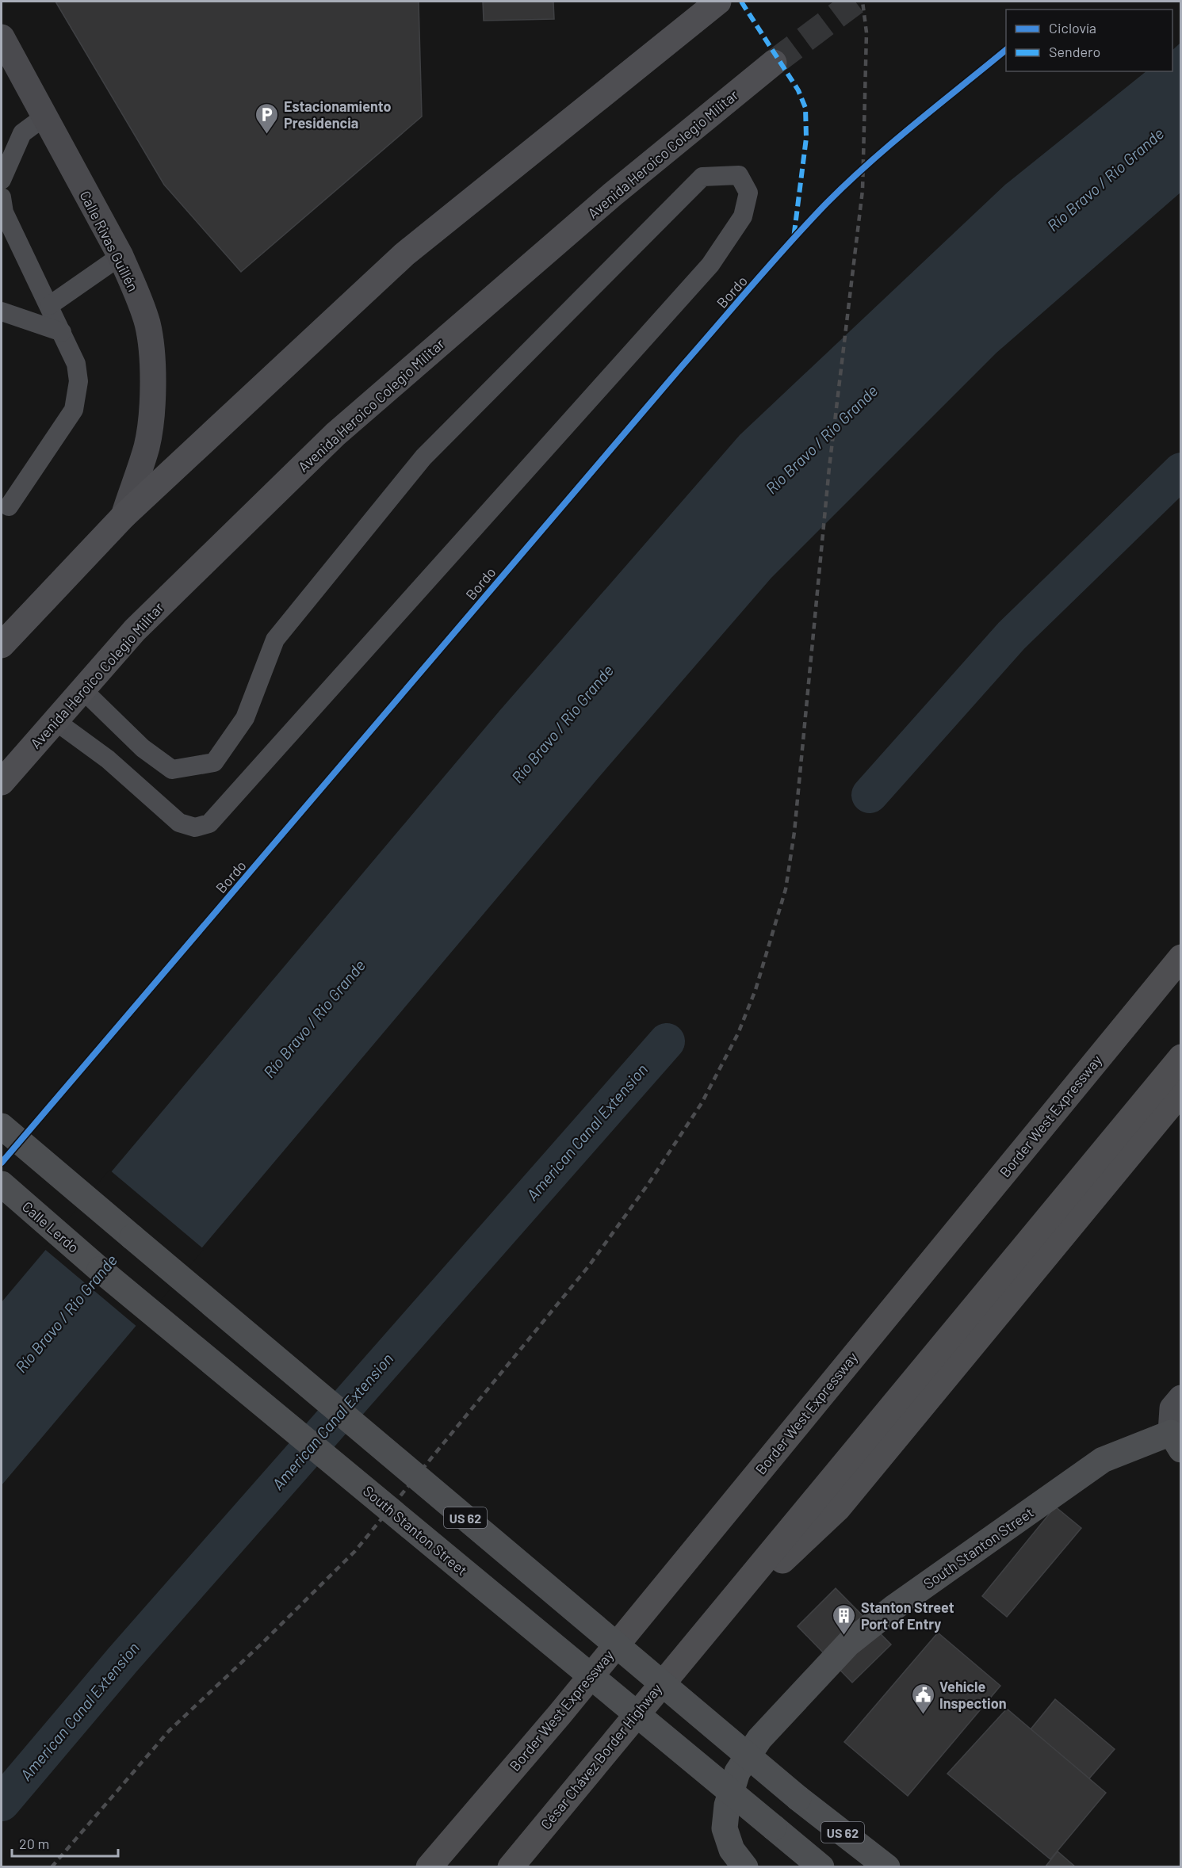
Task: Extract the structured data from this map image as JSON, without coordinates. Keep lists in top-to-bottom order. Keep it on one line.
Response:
{"streets":{"highway":["Avenida Heroico Colegio Militar","Border West Expressway","César Chávez Border Highway"],"main road":["Calle Rivas Guillén","Calle Lerdo","US 62","South Stanton Street"],"cycle path":["Bordo"]},"crossings":[["Calle Lerdo","South Stanton Street"]],"water":["Río Bravo / Rio Grande","American Canal Extension"],"places":{"parking":["Estacionamiento Presidencia"],"building":["Stanton Street Port of Entry"],"public building":["Vehicle Inspection"]},"legend":["Ciclovía","Sendero"],"scale_bar":"20 m"}
